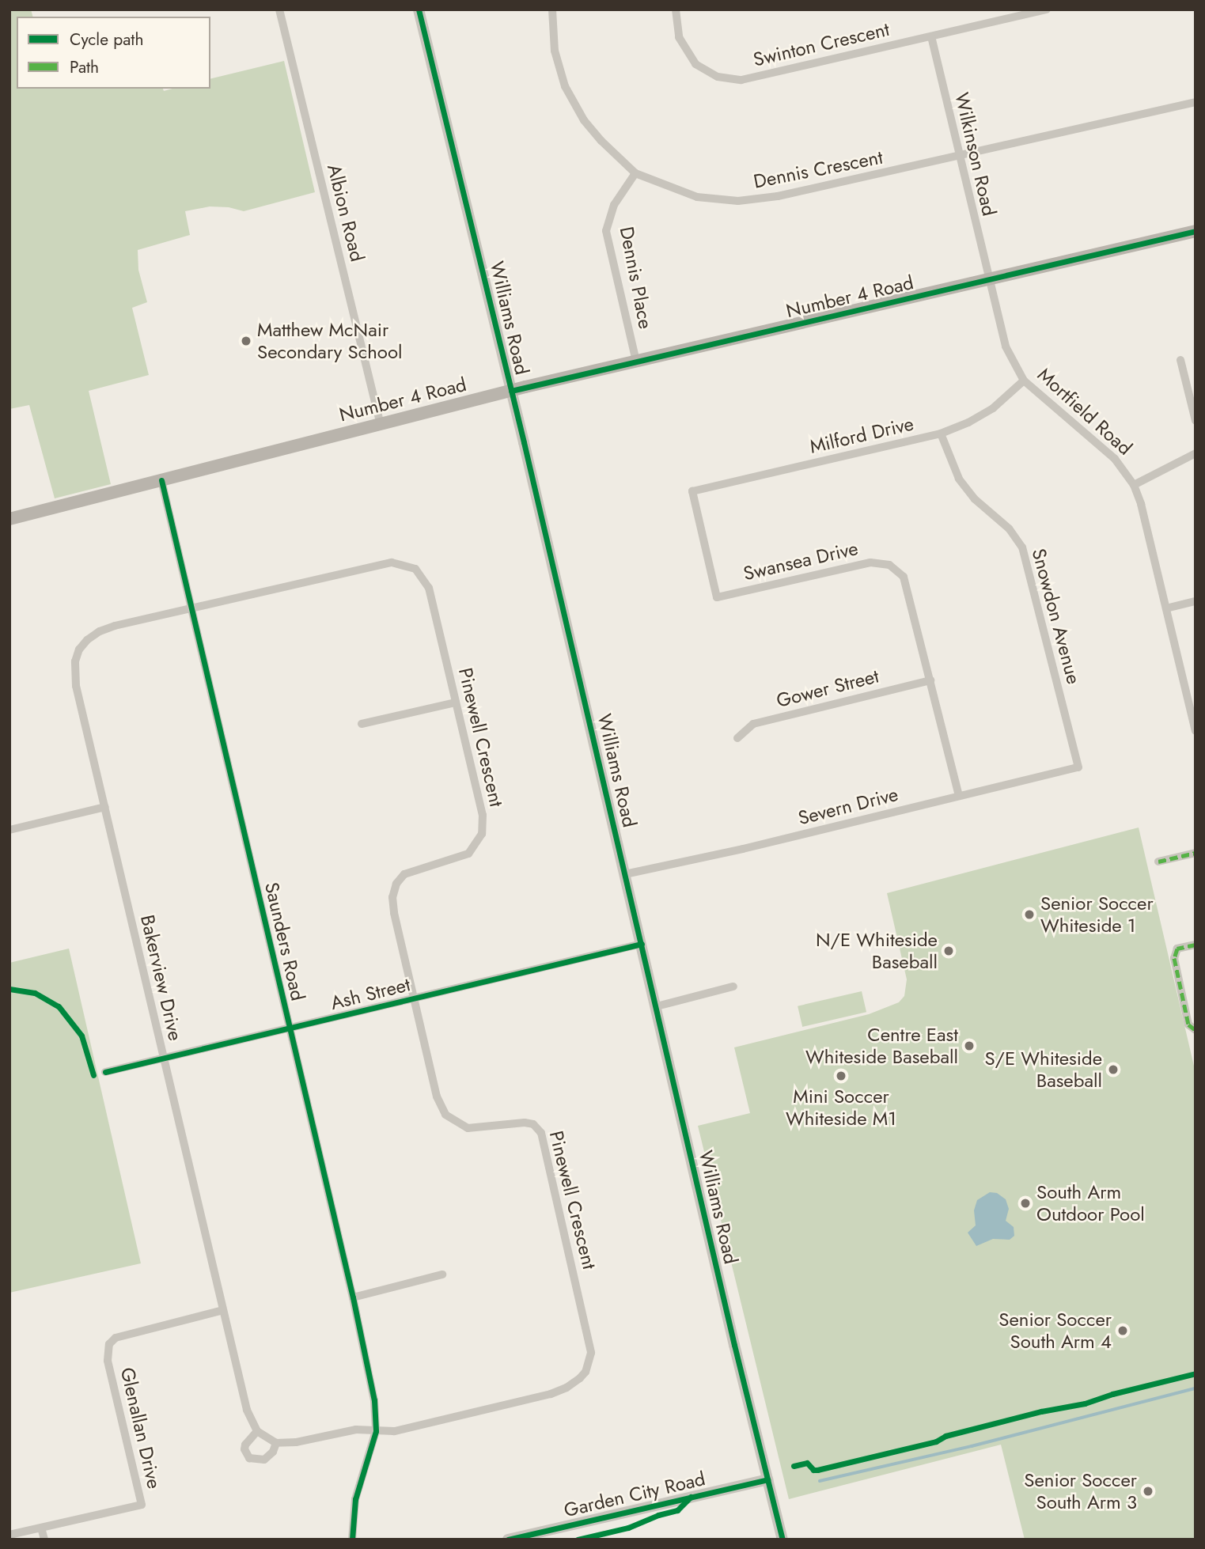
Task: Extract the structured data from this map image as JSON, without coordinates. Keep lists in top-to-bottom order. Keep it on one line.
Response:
{"streets":{"main road":["Number 4 Road"],"street":["Swinton Crescent","Wilkinson Road","Dennis Crescent","Albion Road","Dennis Place","Williams Road","Mortfield Road","Milford Drive","Swansea Drive","Snowdon Avenue","Gower Street","Pinewell Crescent","Severn Drive","Saunders Road","Bakerview Drive","Ash Street","Glenallan Drive","Garden City Road"]},"crossings":[["Swinton Crescent","Wilkinson Road"],["Wilkinson Road","Dennis Crescent"],["Wilkinson Road","Number 4 Road"],["Wilkinson Road","Mortfield Road"],["Dennis Crescent","Dennis Place"],["Albion Road","Number 4 Road"],["Dennis Place","Number 4 Road"],["Number 4 Road","Williams Road"],["Number 4 Road","Mortfield Road"],["Number 4 Road","Saunders Road"],["Williams Road","Severn Drive"],["Williams Road","Ash Street"],["Williams Road","Garden City Road"],["Mortfield Road","Milford Drive"],["Milford Drive","Swansea Drive"],["Milford Drive","Snowdon Avenue"],["Swansea Drive","Gower Street"],["Swansea Drive","Severn Drive"],["Snowdon Avenue","Severn Drive"],["Pinewell Crescent","Saunders Road"],["Pinewell Crescent","Bakerview Drive"],["Pinewell Crescent","Ash Street"],["Saunders Road","Bakerview Drive"],["Saunders Road","Ash Street"],["Bakerview Drive","Ash Street"],["Bakerview Drive","Glenallan Drive"]],"places":["Matthew McNair Secondary School","Senior Soccer Whiteside 1","N/E Whiteside Baseball","Centre East Whiteside Baseball","S/E Whiteside Baseball","Mini Soccer Whiteside M1","South Arm Outdoor Pool","Senior Soccer South Arm 4","Senior Soccer South Arm 3"],"legend":["Cycle path","Path"]}
